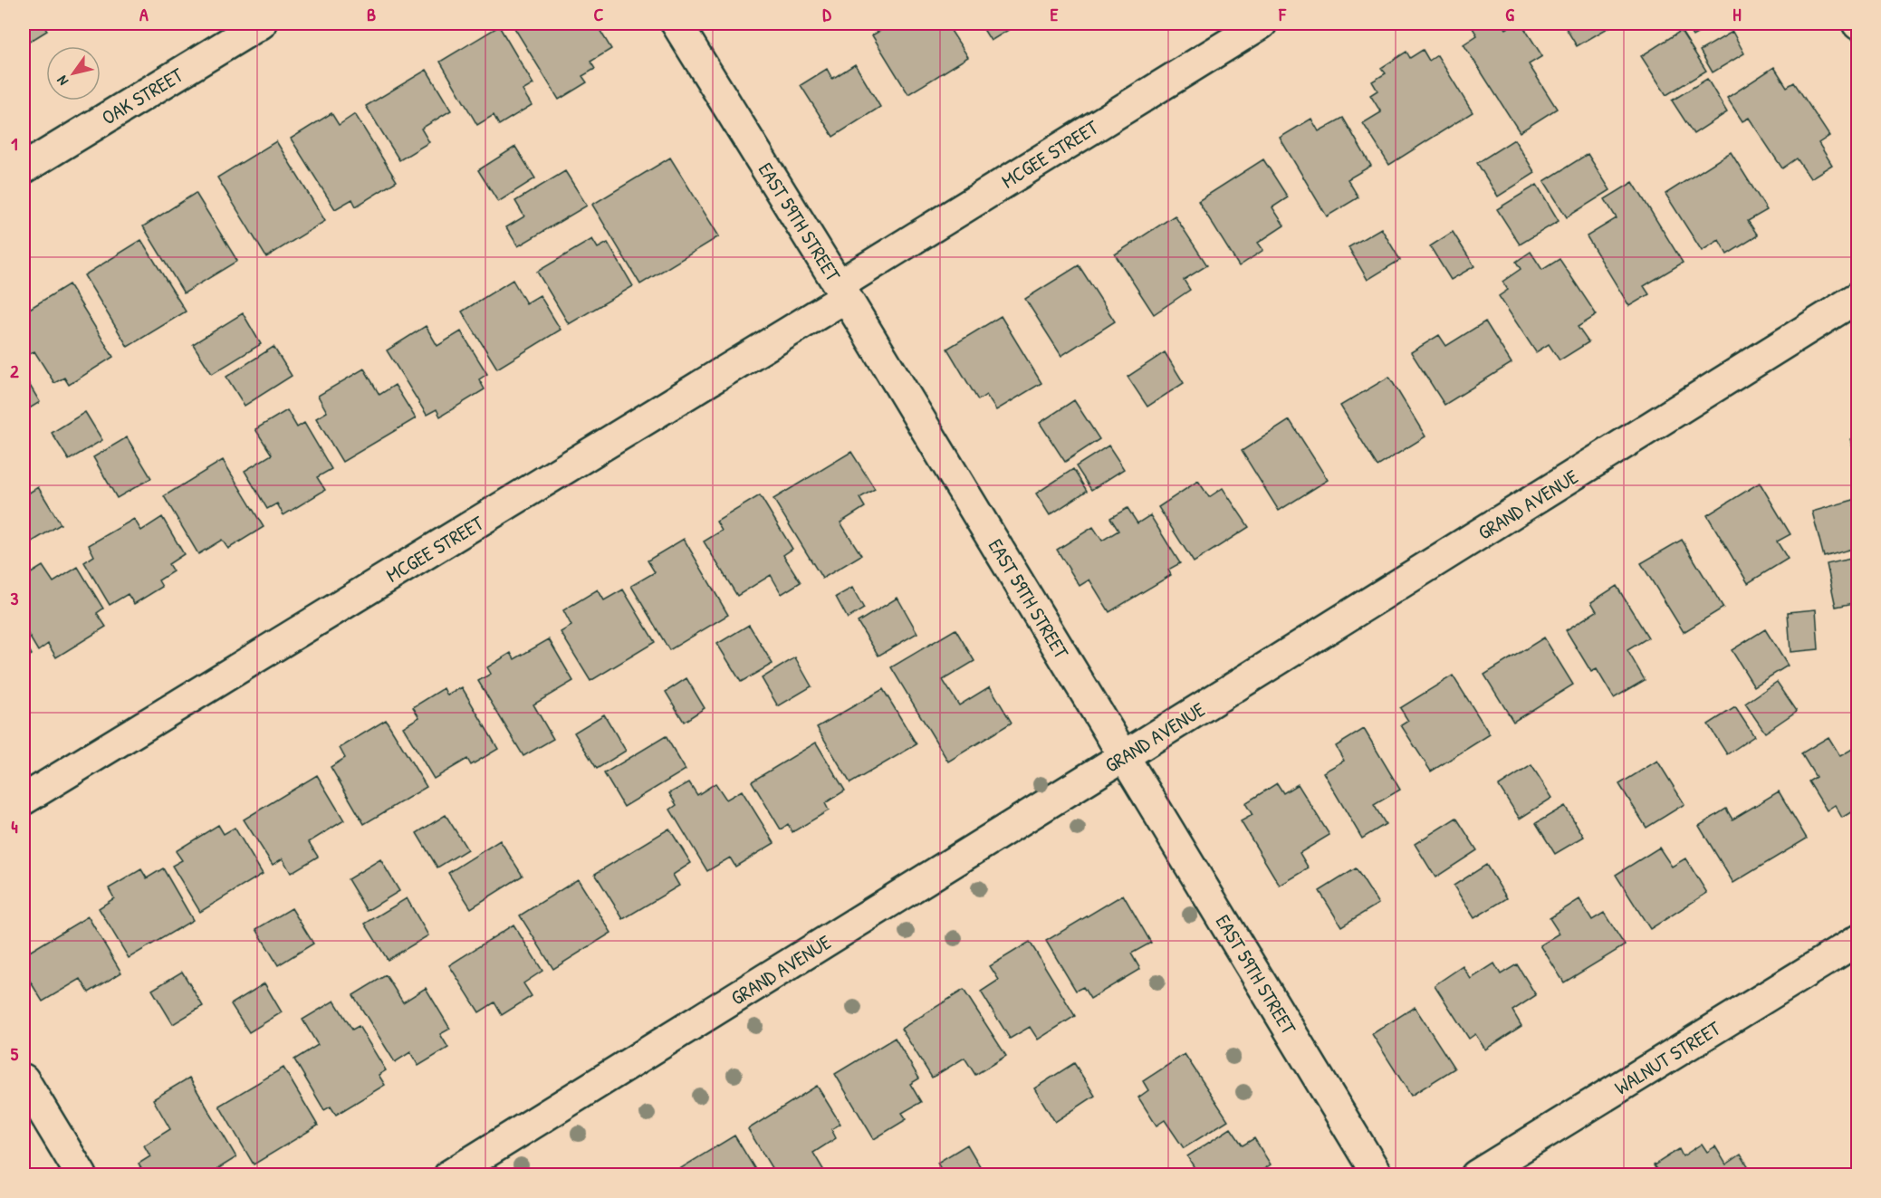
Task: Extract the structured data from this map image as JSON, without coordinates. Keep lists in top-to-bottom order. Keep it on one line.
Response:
{"streets":{"street":["OAK STREET","MCGEE STREET","EAST 59TH STREET","GRAND AVENUE","WALNUT STREET"]},"crossings":[["MCGEE STREET","EAST 59TH STREET"],["EAST 59TH STREET","GRAND AVENUE"]],"north":"bottom left","grid":{"columns":["A","B","C","D","E","F","G","H"],"rows":["1","2","3","4","5"]}}
